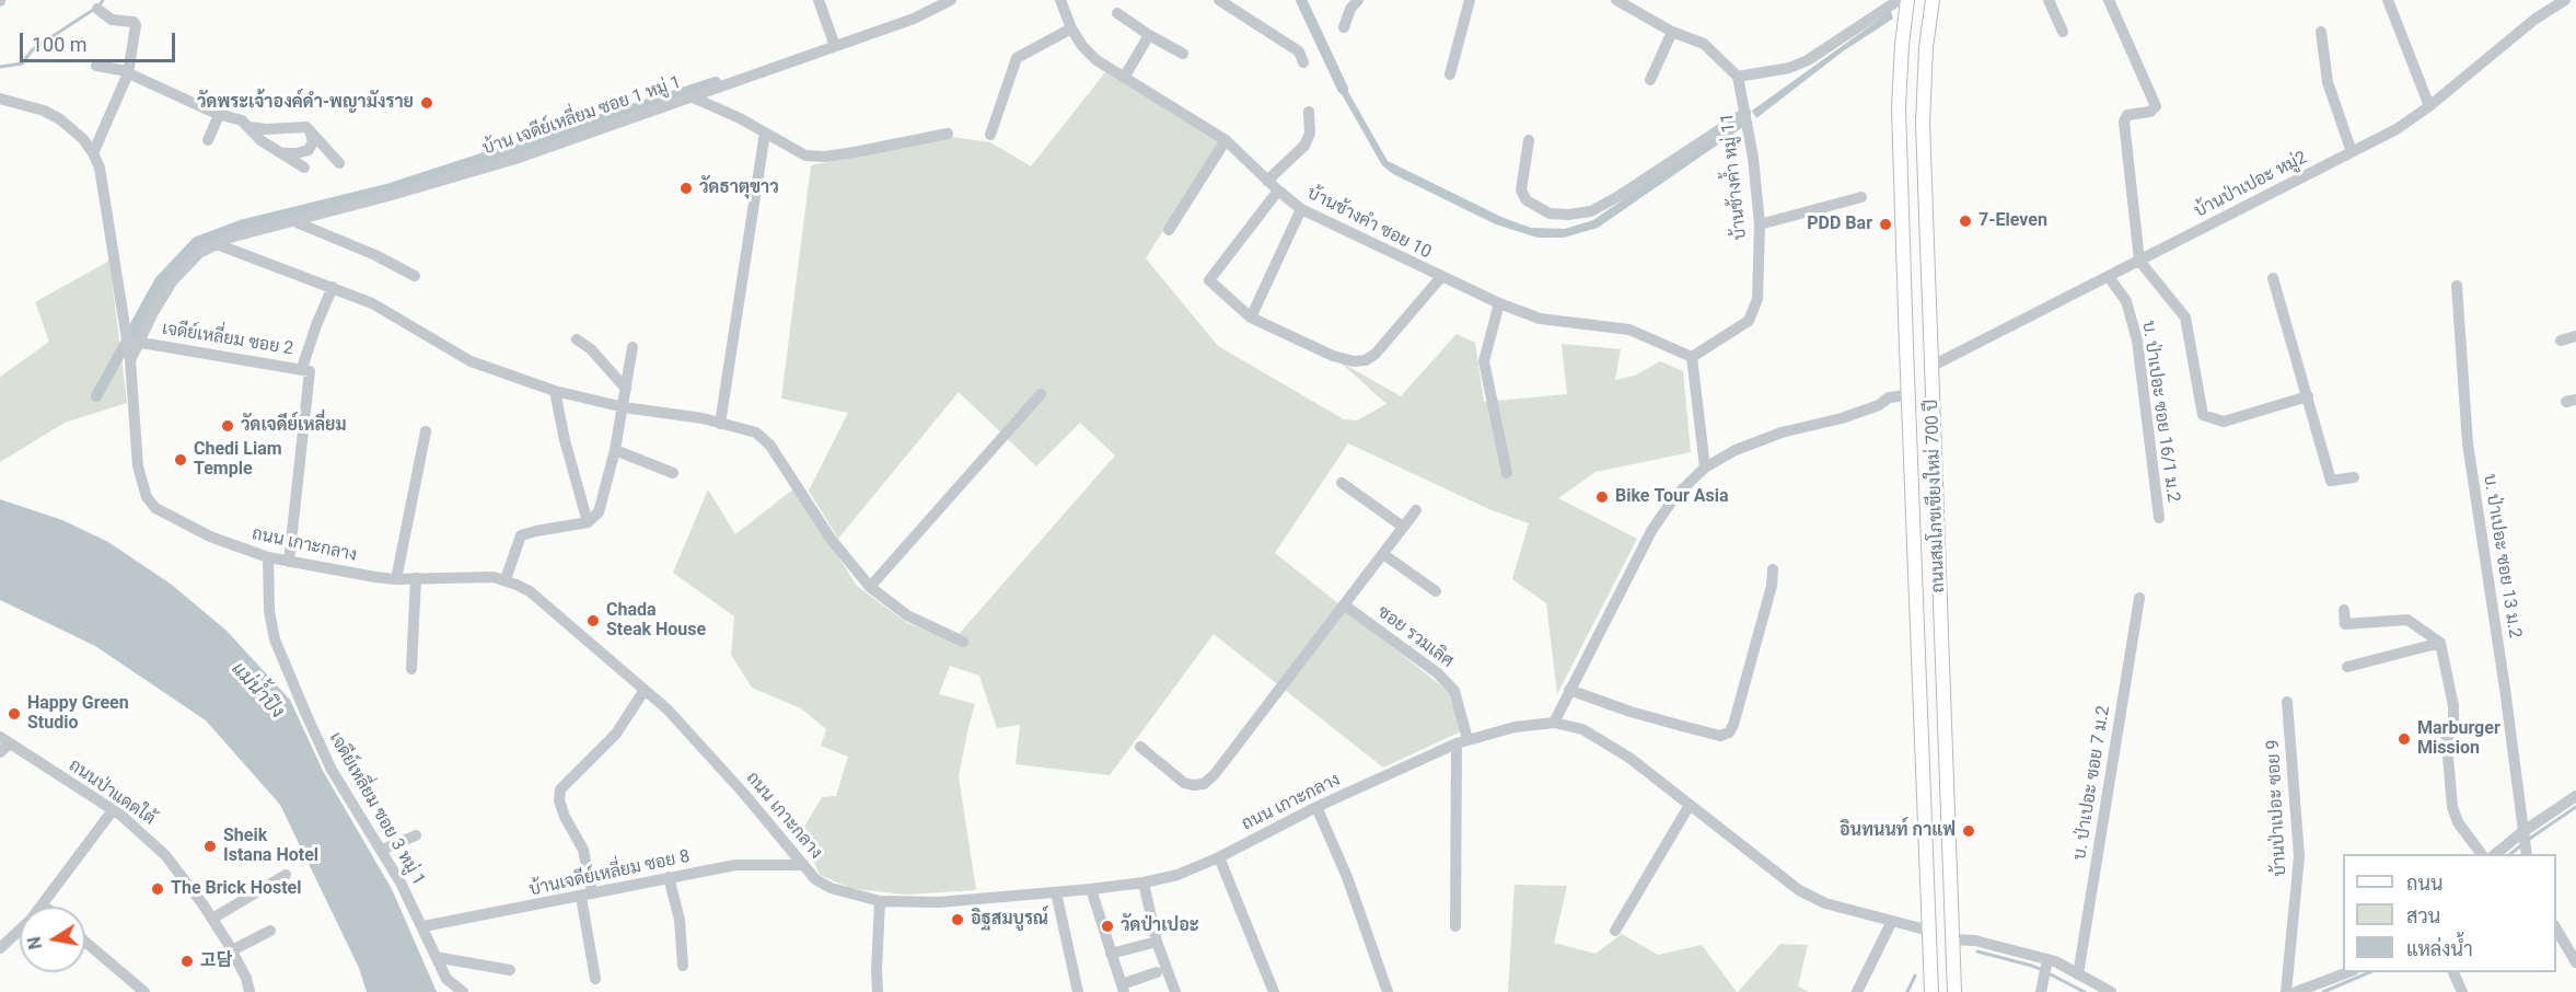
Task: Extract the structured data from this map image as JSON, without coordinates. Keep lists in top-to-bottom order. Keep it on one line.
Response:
{"streets":{"main road":["ถนนสมโภชเชียงใหม่ 700 ปี"],"street":["บ้าน เจดีย์เหลี่ยม ซอย 1 หมู่ 1","บ้านช้างค้ำ หมู่ 11","บ้านป่าเปอะ หมู่2","บ้านช้างคำ ซอย 10","เจดีย์เหลี่ยม ซอย 2","บ. ป่าเปอะ ซอย 16/1 ม.2","ถนน เกาะกลาง","บ. ป่าเปอะ ซอย 13 ม.2","ซอย รวมเลิศ","บ. ป่าเปอะ ซอย 7 ม.2","ถนนป่าแดดใต้","บ้านป่าเปอะ ซอย 9","เจดีย์เหลี่ยม ซอย 3 หมู่ 1","บ้านเจดีย์เหลี่ยม ซอย 8"]},"crossings":[["บ้าน เจดีย์เหลี่ยม ซอย 1 หมู่ 1","เจดีย์เหลี่ยม ซอย 2"],["บ้าน เจดีย์เหลี่ยม ซอย 1 หมู่ 1","ถนน เกาะกลาง"],["บ้านช้างค้ำ หมู่ 11","บ้านช้างคำ ซอย 10"],["บ้านป่าเปอะ หมู่2","บ. ป่าเปอะ ซอย 16/1 ม.2"],["บ้านป่าเปอะ หมู่2","ถนนสมโภชเชียงใหม่ 700 ปี"],["ถนนสมโภชเชียงใหม่ 700 ปี","ถนน เกาะกลาง"],["ถนน เกาะกลาง","ซอย รวมเลิศ"],["ถนน เกาะกลาง","เจดีย์เหลี่ยม ซอย 3 หมู่ 1"],["ถนน เกาะกลาง","บ้านเจดีย์เหลี่ยม ซอย 8"],["เจดีย์เหลี่ยม ซอย 3 หมู่ 1","บ้านเจดีย์เหลี่ยม ซอย 8"]],"water":["แม่น้ำปิง"],"places":["วัดพระเจ้าองค์ดำ-พญามังราย","วัดธาตุขาว","7-Eleven","PDD Bar","วัดเจดีย์เหลี่ยม","Chedi Liam Temple","Bike Tour Asia","Chada Steak House","Happy Green Studio","Marburger Mission","อินทนนท์ กาแฟ","Sheik Istana Hotel","The Brick Hostel","อิฐสมบูรณ์","วัดป่าเปอะ","고담"],"legend":["ถนน","สวน","แหล่งน้ำ"],"scale_bar":"100 m","north":"left"}
